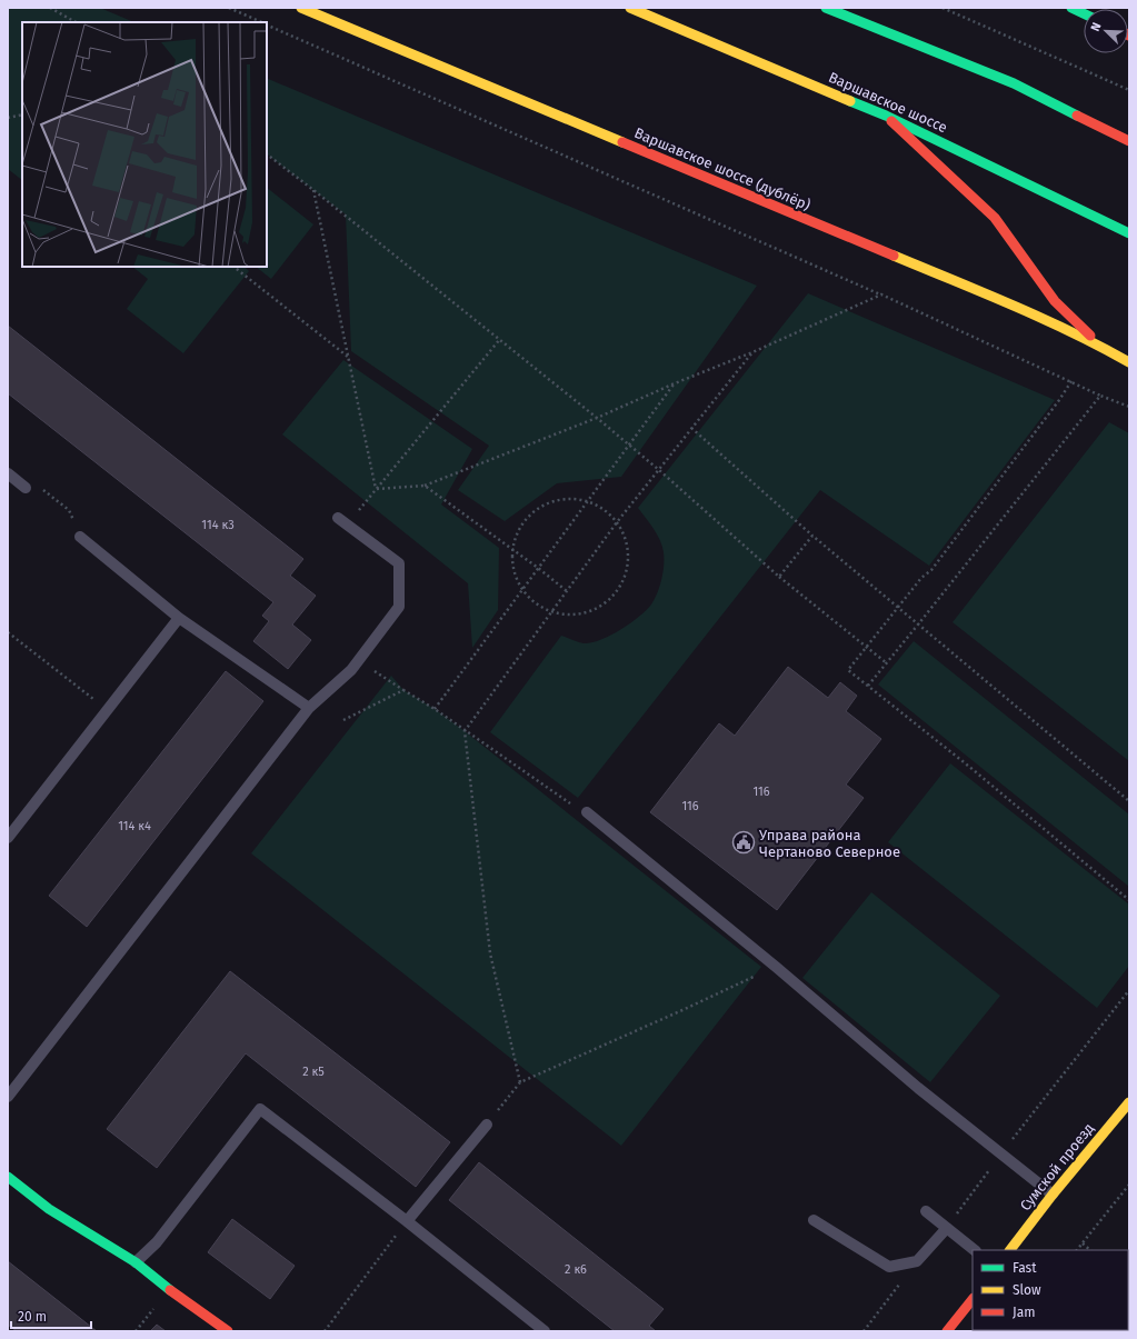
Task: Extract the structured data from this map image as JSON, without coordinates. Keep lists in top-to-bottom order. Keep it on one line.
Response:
{"streets":{"main road":["Варшавское шоссе","Варшавское шоссе (дублёр)","Сумской проезд"]},"places":{"public building":["Управа района Чертаново Северное"]},"house_numbers":["114 к3","116","116","114 к4","2 к5","2 к6"],"legend":["Fast","Slow","Jam"],"scale_bar":"20 m","north":"top left"}
